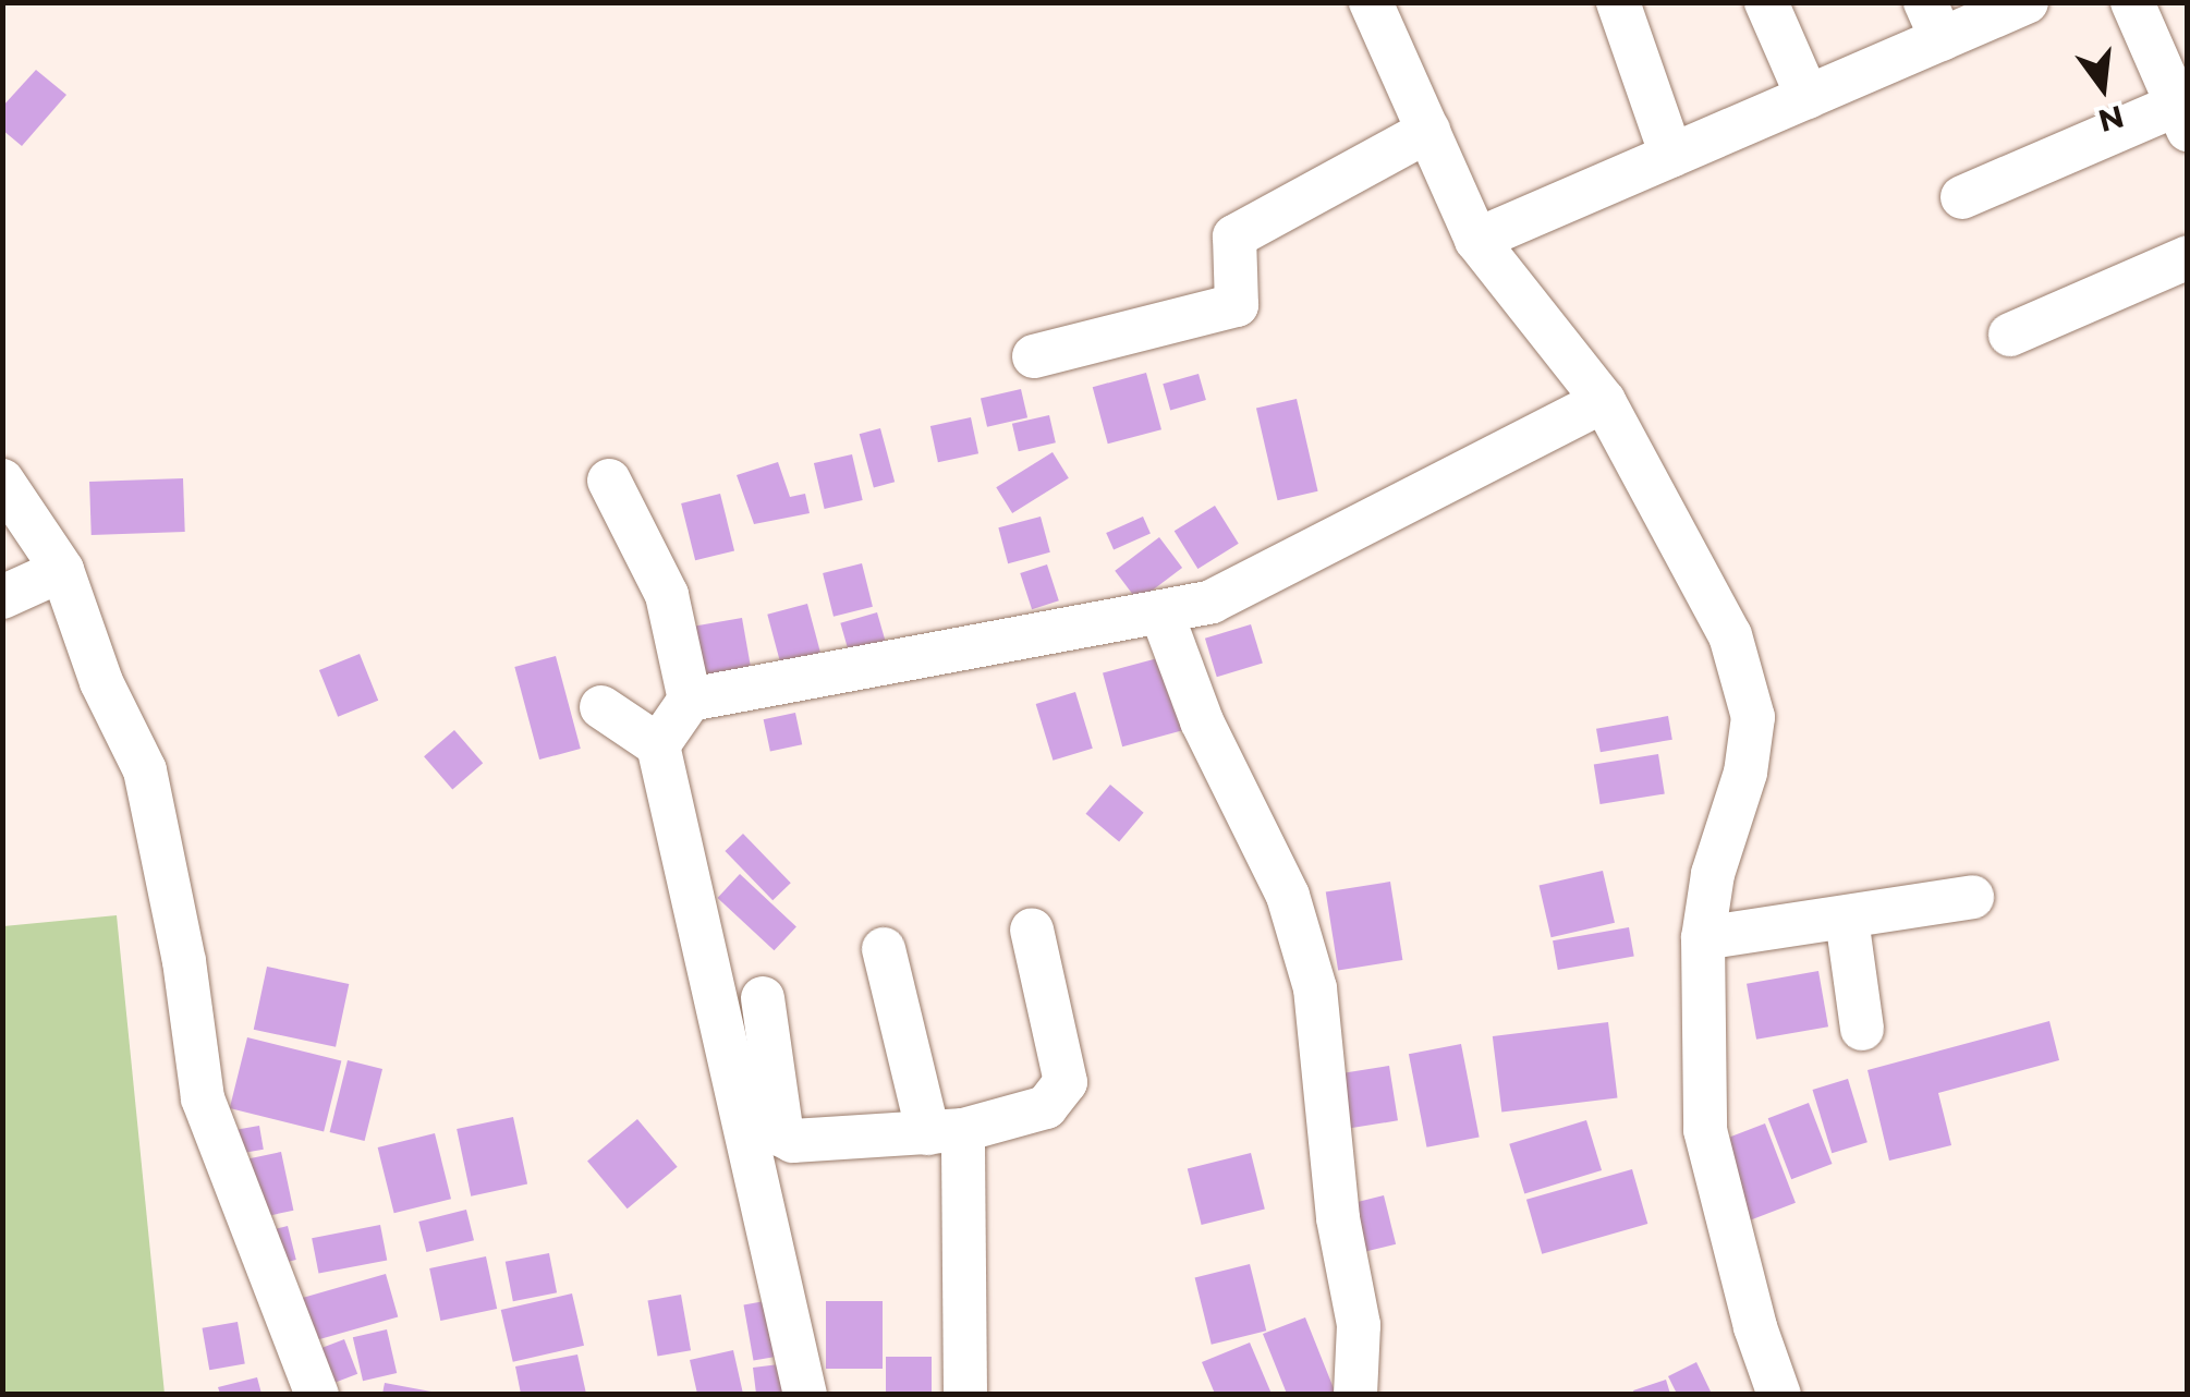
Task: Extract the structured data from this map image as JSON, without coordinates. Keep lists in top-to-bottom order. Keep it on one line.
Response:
{"north":"bottom"}
